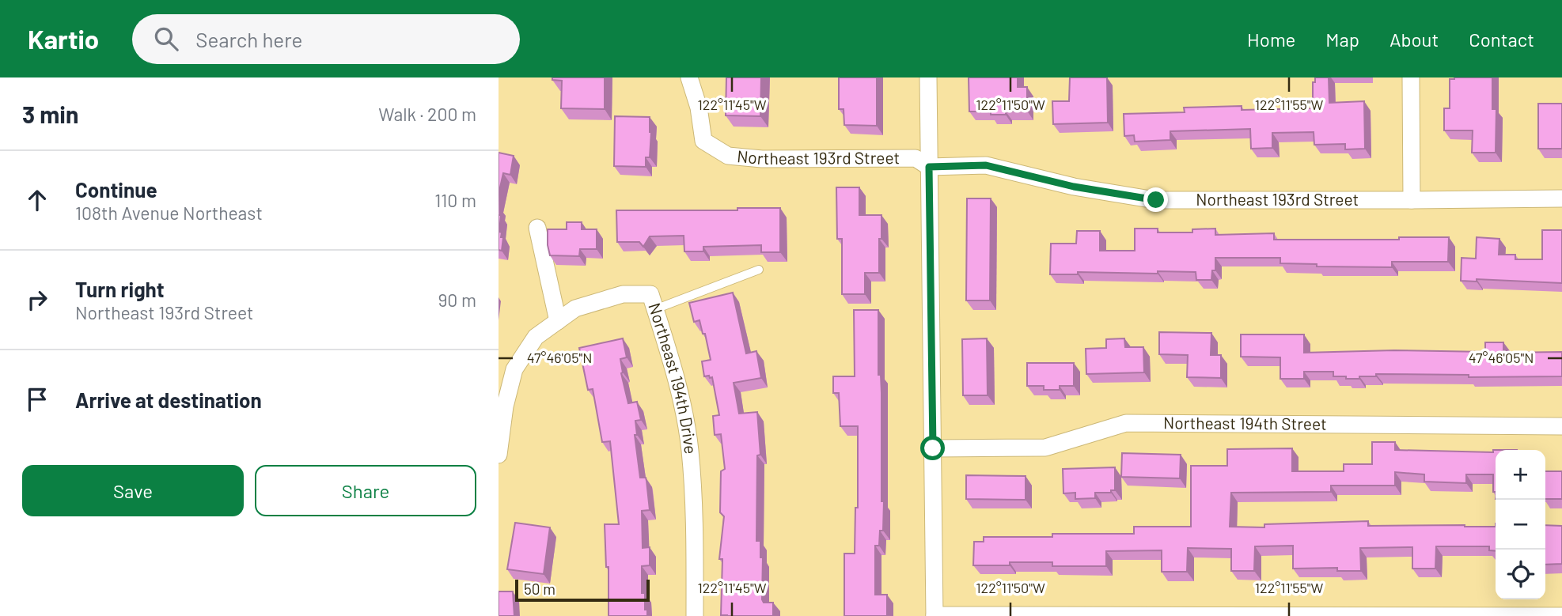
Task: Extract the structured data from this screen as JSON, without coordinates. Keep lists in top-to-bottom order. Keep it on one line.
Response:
{"streets":{"street":["Northeast 193rd Street","Northeast 194th Drive","Northeast 194th Street"]},"scale_bar":"50 m","page":{"header":"Kartio","search":"Search here","nav":["Home","Map","About","Contact"],"heading":["3 min","Walk · 200 m"],"list":[["Continue","108th Avenue Northeast","110 m"],["Turn right","Northeast 193rd Street","90 m"],"Arrive at destination"],"buttons":["Save","Share"],"map_buttons":["+","−"],"scale":"50 m"},"coordinates":["122°11'45\"W","122°11'50\"W","122°11'55\"W","47°46'05\"N"]}
